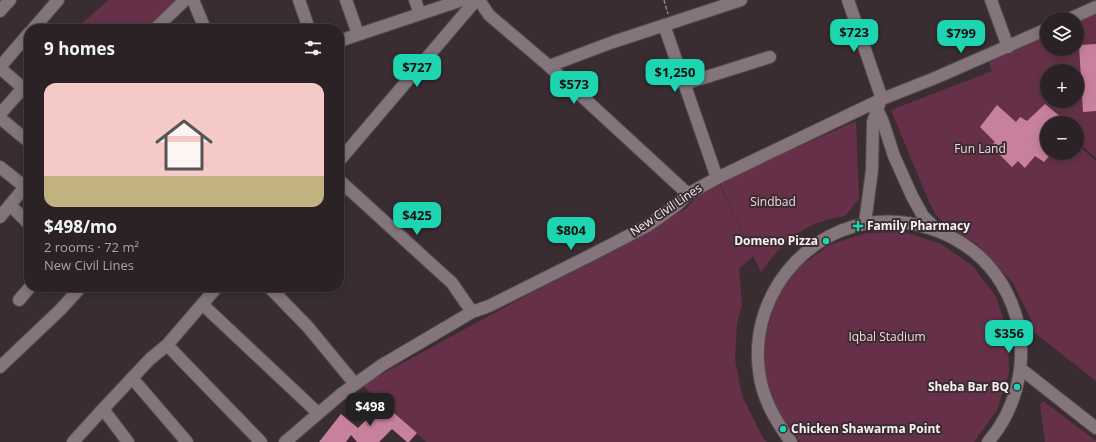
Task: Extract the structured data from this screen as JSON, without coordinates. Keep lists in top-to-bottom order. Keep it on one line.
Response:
{"streets":{"street":["New Civil Lines"]},"parks":["Fun Land","Sindbad","Iqbal Stadium"],"places":{"health":["Family Pharmacy"],"other":["Domeno Pizza","Sheba Bar BQ","Chicken Shawarma Point"]},"page":{"map_buttons":["+","−"],"price":["$723","$799","$727","$1,250","$573","$425","$804","$356","$498"],"heading":"9 homes","list":[{"name":"$498/mo","note":"2 rooms · 72 m² · New Civil Lines"}]}}
